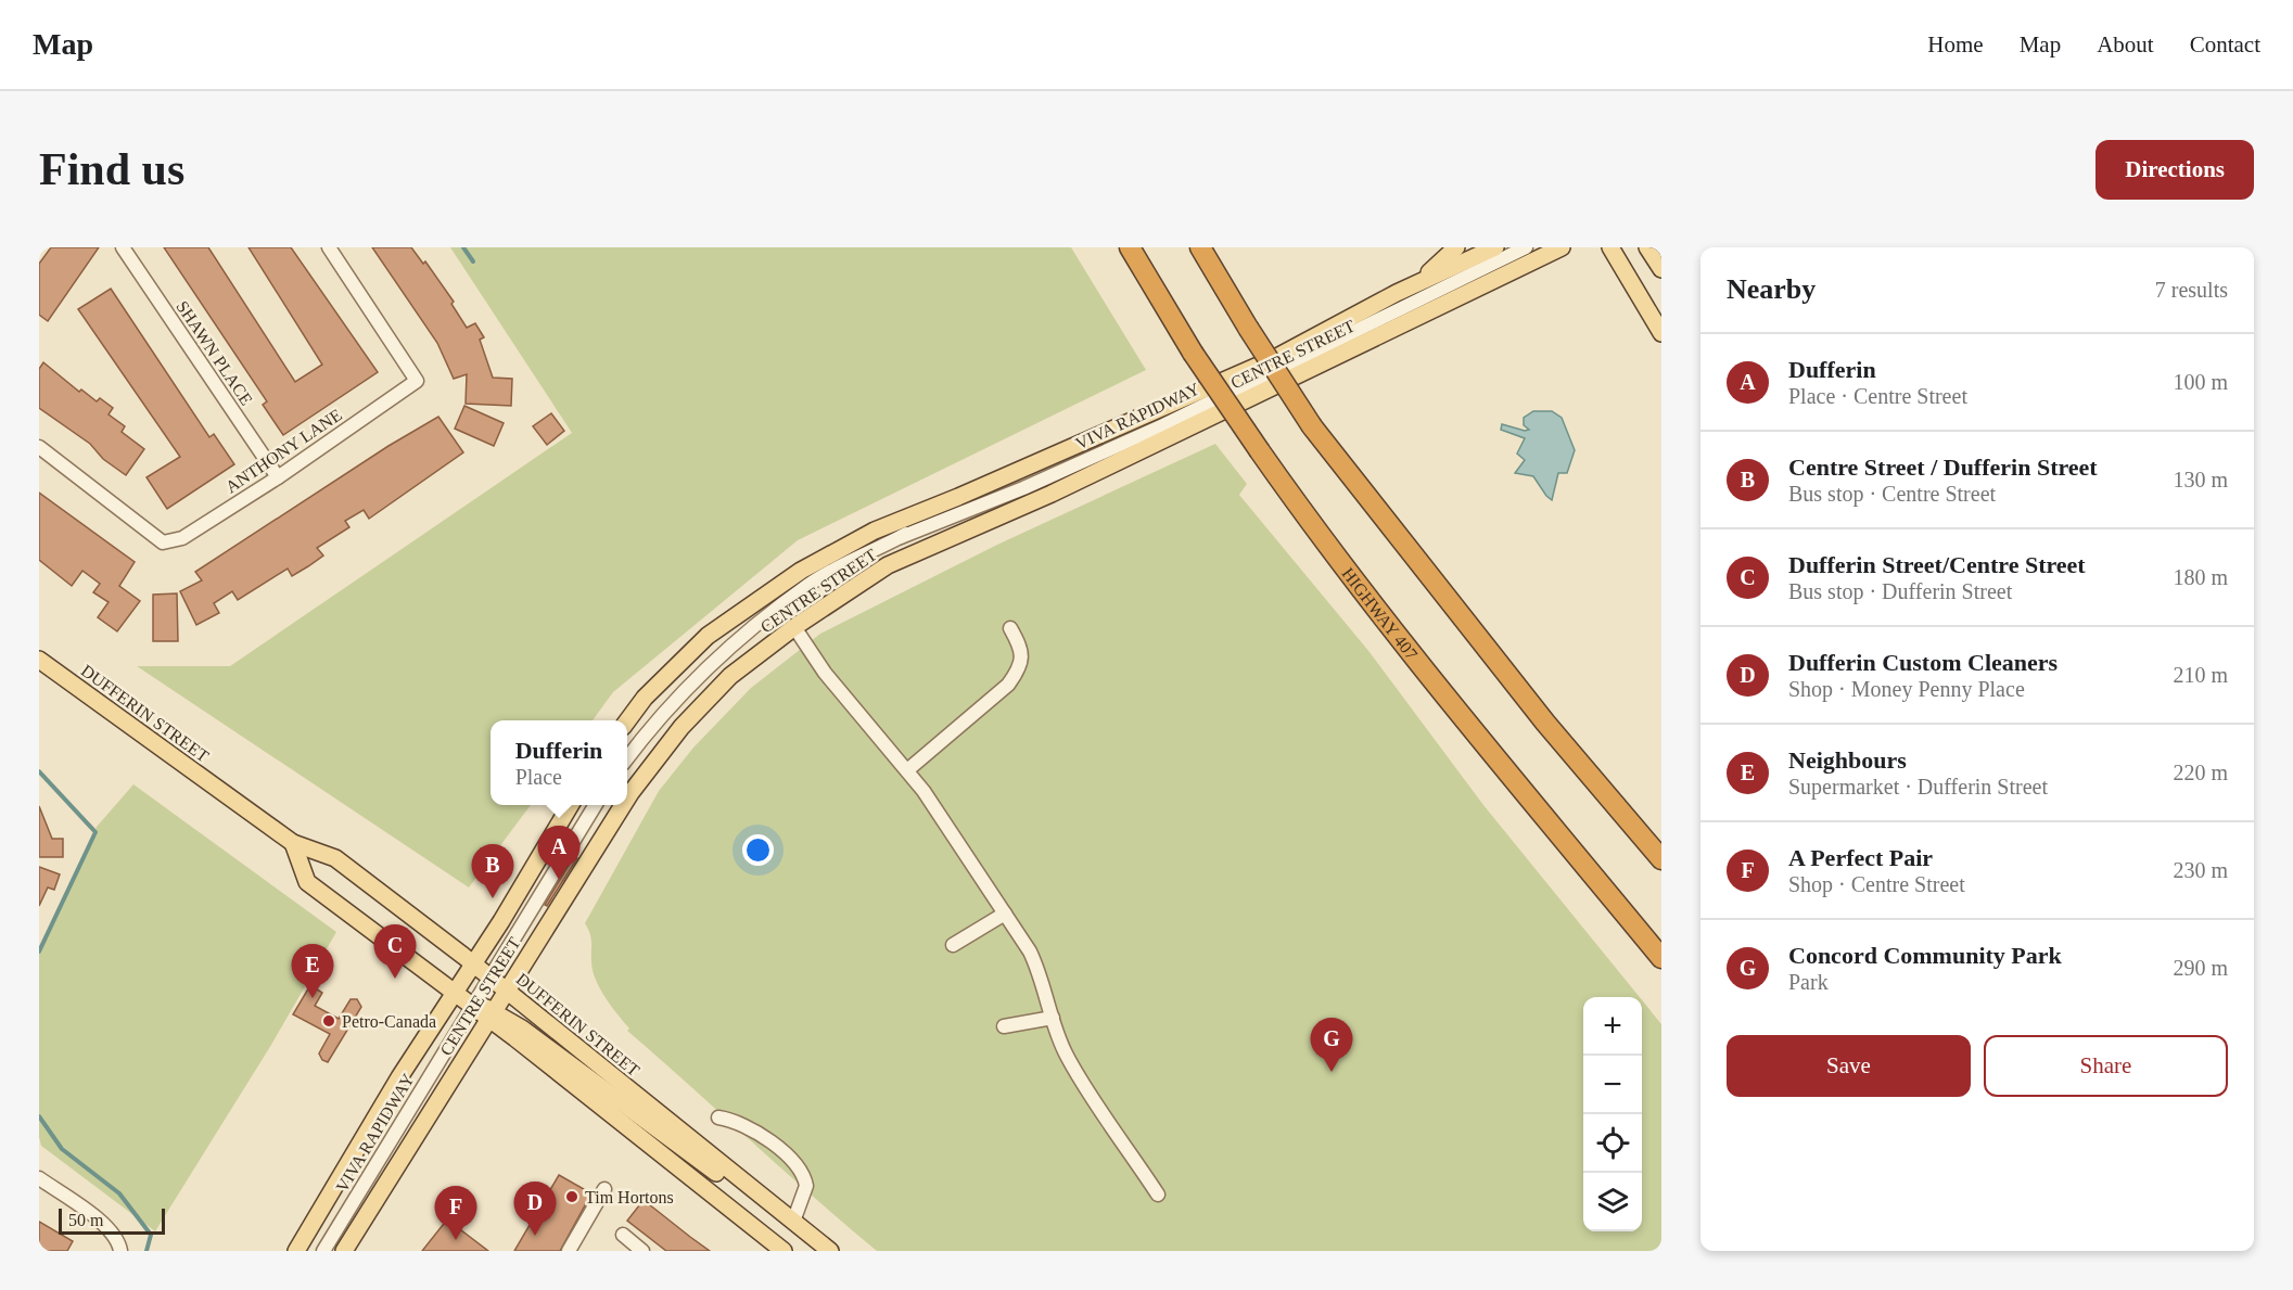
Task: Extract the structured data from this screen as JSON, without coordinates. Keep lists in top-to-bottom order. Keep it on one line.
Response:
{"streets":{"highway":["HIGHWAY 407"],"main road":["CENTRE STREET","DUFFERIN STREET"],"street":["SHAWN PLACE","VIVA RAPIDWAY","ANTHONY LANE"]},"crossings":[["SHAWN PLACE","ANTHONY LANE"],["CENTRE STREET","VIVA RAPIDWAY"],["CENTRE STREET","DUFFERIN STREET"],["VIVA RAPIDWAY","DUFFERIN STREET"]],"places":["Petro-Canada","Tim Hortons"],"scale_bar":"50 m","page":{"header":"Map","nav":["Home","Map","About","Contact"],"buttons":["Directions",["Save","Share"]],"title":"Find us","heading":["Nearby","7 results"],"list":[{"mark":"A","name":"Dufferin","note":"Place · Centre Street","value":"100 m"},{"mark":"B","name":"Centre Street / Dufferin Street","note":"Bus stop · Centre Street","value":"130 m"},{"mark":"C","name":"Dufferin Street/Centre Street","note":"Bus stop · Dufferin Street","value":"180 m"},{"mark":"D","name":"Dufferin Custom Cleaners","note":"Shop · Money Penny Place","value":"210 m"},{"mark":"E","name":"Neighbours","note":"Supermarket · Dufferin Street","value":"220 m"},{"mark":"F","name":"A Perfect Pair","note":"Shop · Centre Street","value":"230 m"},{"mark":"G","name":"Concord Community Park","note":"Park","value":"290 m"}],"popup":["Dufferin","Place"],"pins":["A","B","C","E","G","D","F"],"map_buttons":["+","−"],"scale":"50 m"}}
